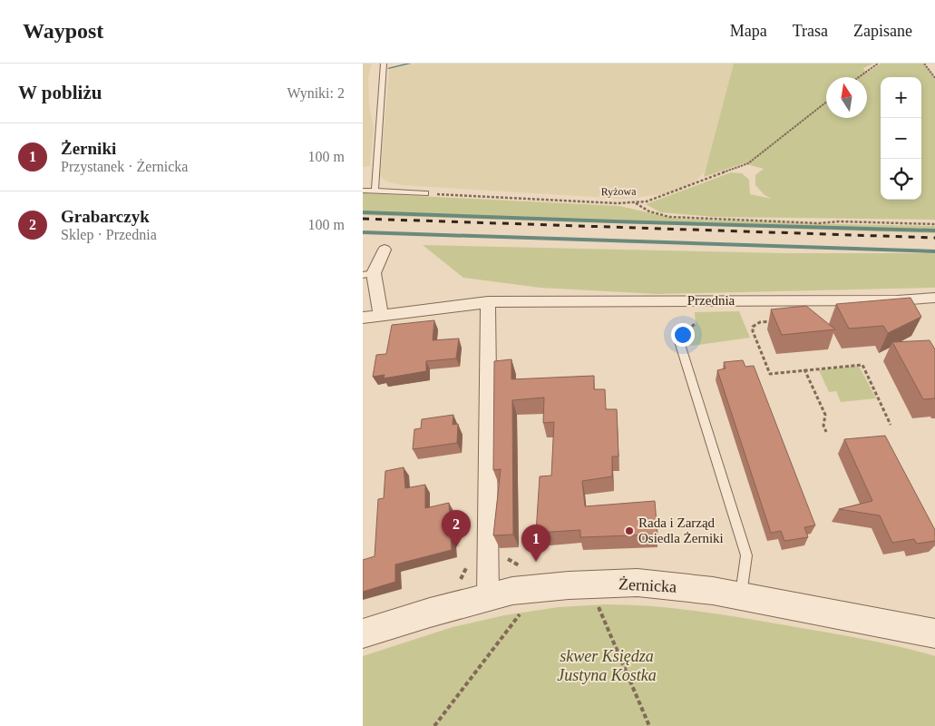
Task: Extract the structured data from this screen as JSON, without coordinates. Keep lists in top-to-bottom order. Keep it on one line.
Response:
{"streets":{"street":["Przednia","Żernicka"],"path":["Ryżowa"]},"parks":["skwer Księdza Justyna Kostka"],"places":["Rada i Zarząd Osiedla Żerniki"],"north":"top","page":{"header":"Waypost","nav":["Mapa","Trasa","Zapisane"],"heading":["W pobliżu","Wyniki: 2"],"map_buttons":["+","−"],"list":[{"mark":"1","name":"Żerniki","note":"Przystanek · Żernicka","value":"100 m"},{"mark":"2","name":"Grabarczyk","note":"Sklep · Przednia","value":"100 m"}],"pins":["2","1"]}}
